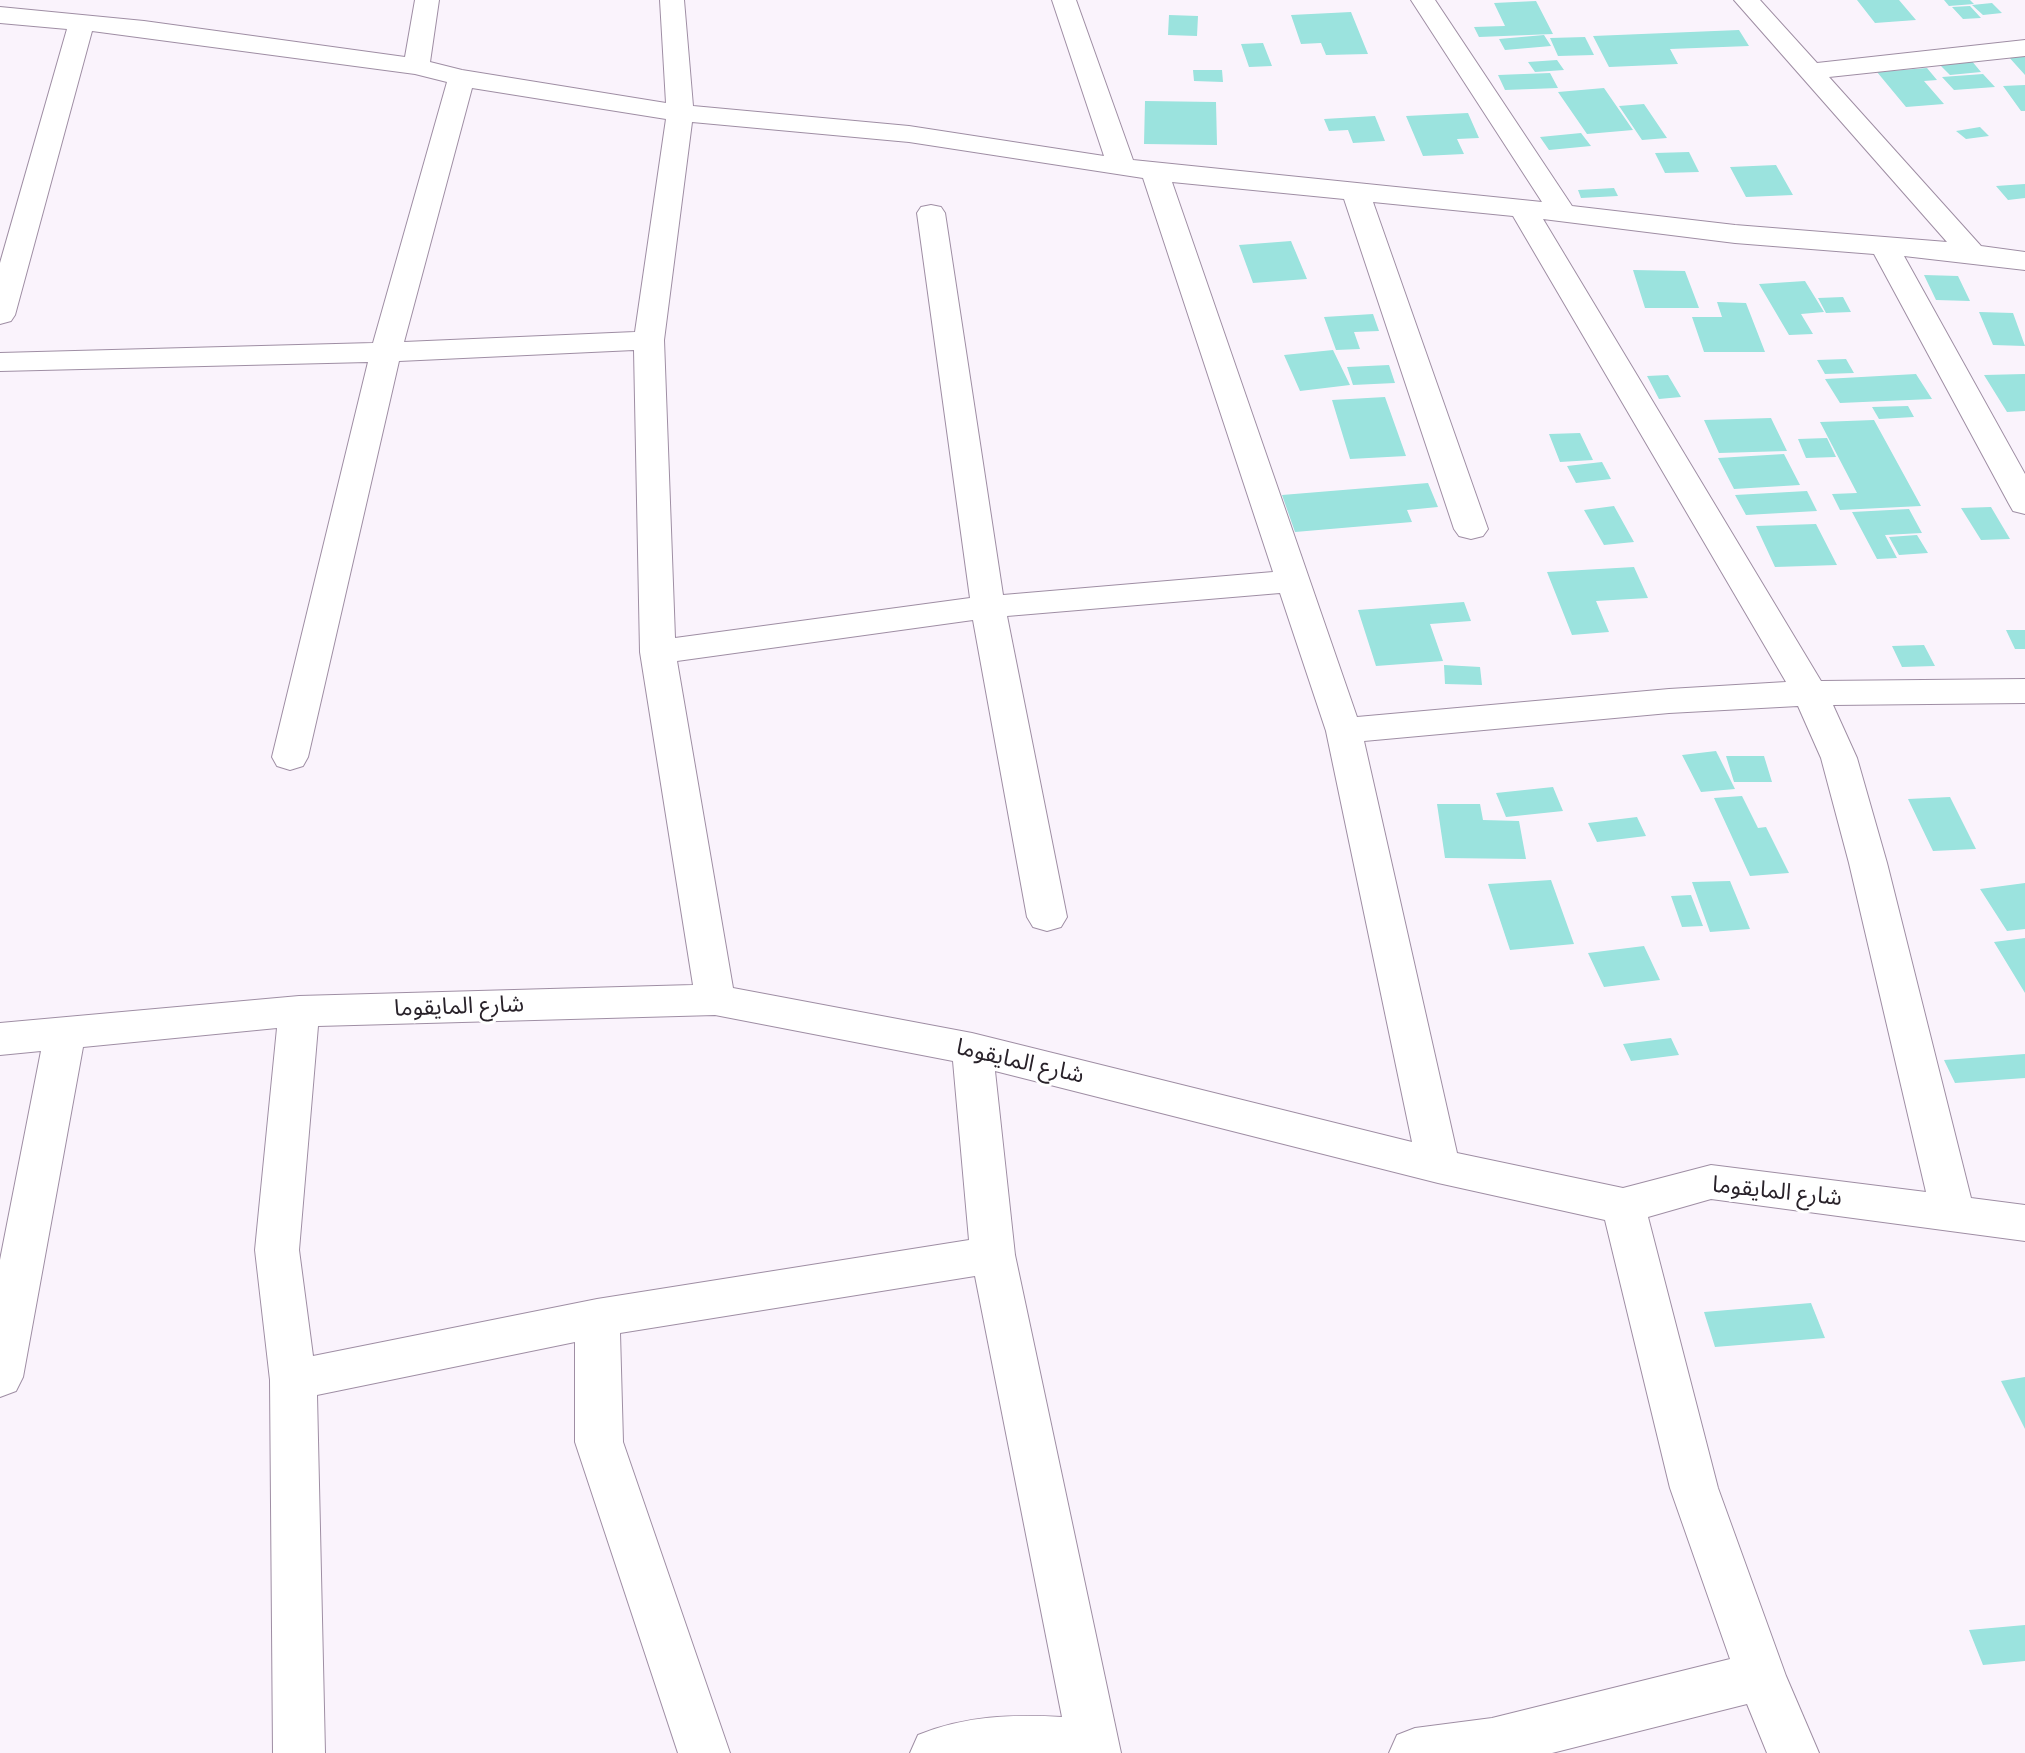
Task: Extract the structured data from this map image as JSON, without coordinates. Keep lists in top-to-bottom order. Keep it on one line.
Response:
{"streets":{"street":["شارع المايقوما"]}}
